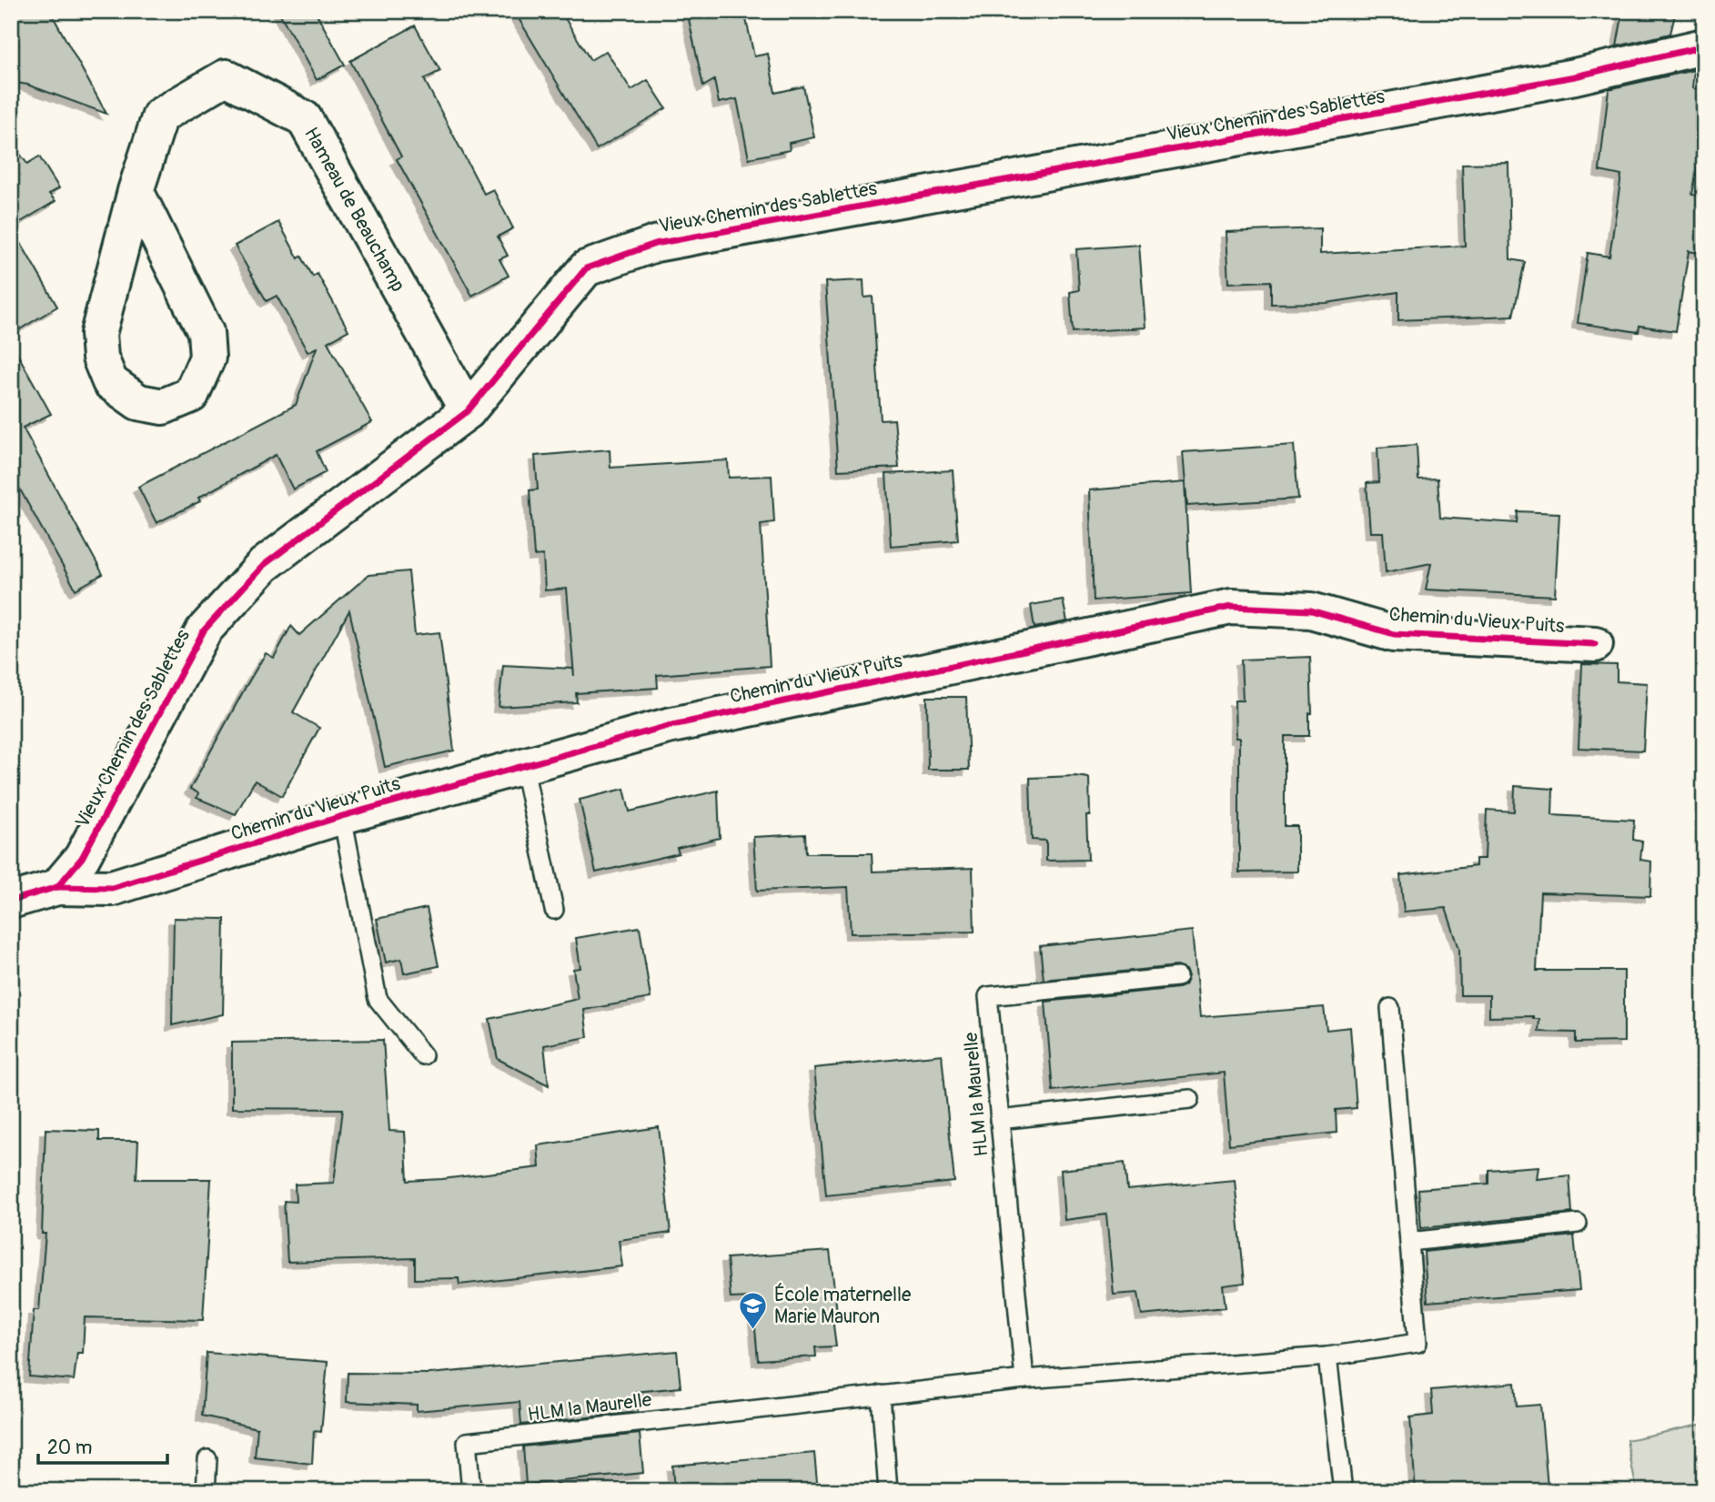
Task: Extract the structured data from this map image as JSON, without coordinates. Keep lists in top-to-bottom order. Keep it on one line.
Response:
{"streets":{"street":["Vieux Chemin des Sablettes","Hameau de Beauchamp","Chemin du Vieux Puits"],"lane":["HLM la Maurelle"]},"crossings":[["Vieux Chemin des Sablettes","Hameau de Beauchamp"],["Vieux Chemin des Sablettes","Chemin du Vieux Puits"]],"places":{"school or university":["École maternelle Marie Mauron"]},"scale_bar":"20 m"}
